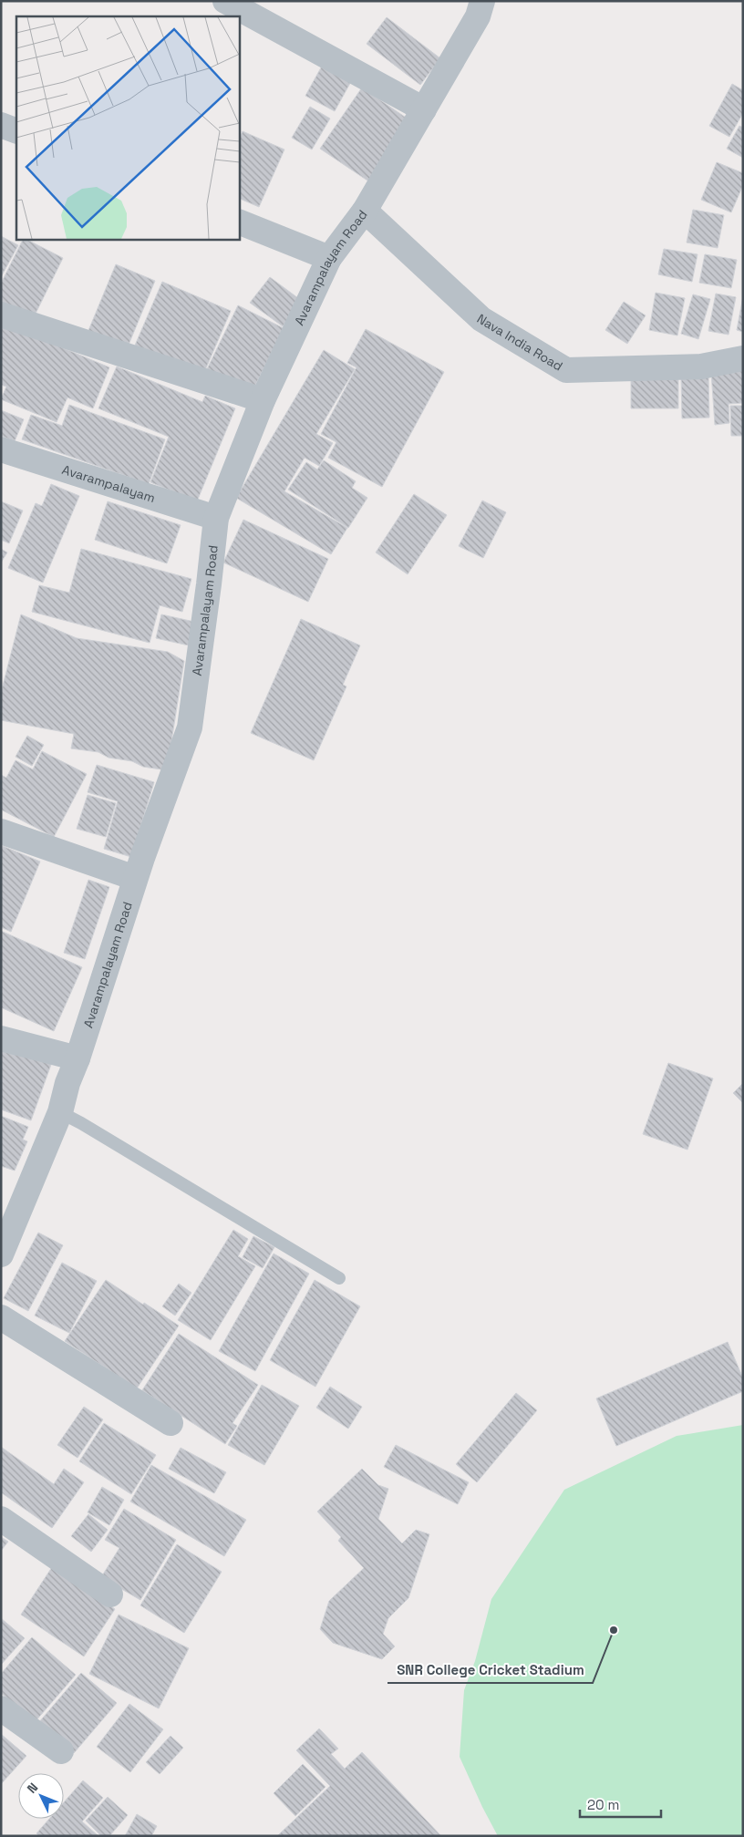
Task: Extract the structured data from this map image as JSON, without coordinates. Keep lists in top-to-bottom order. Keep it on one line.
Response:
{"streets":{"street":["Avarampalayam Road","Nava India Road","Avarampalayam"]},"crossings":[["Avarampalayam Road","Nava India Road"],["Avarampalayam Road","Avarampalayam"]],"places":["SNR College Cricket Stadium"],"scale_bar":"20 m","north":"top left"}
